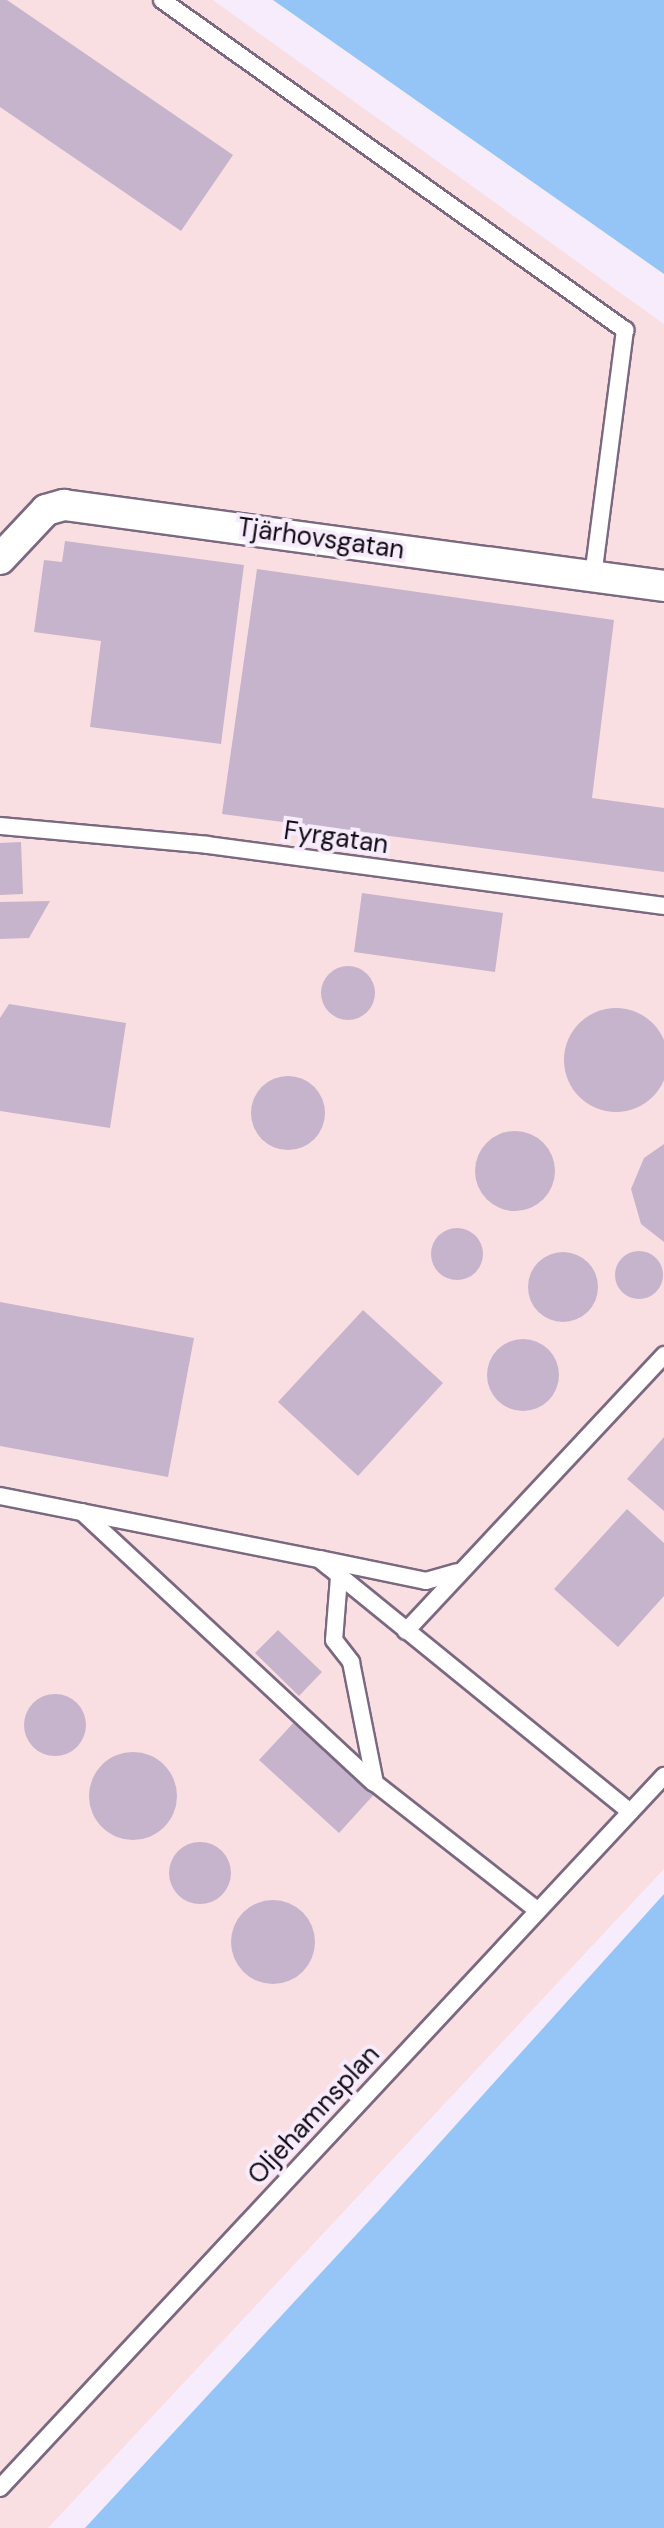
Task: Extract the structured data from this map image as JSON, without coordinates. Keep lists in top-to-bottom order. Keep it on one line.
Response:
{"streets":{"street":["Tjärhovsgatan"],"lane":["Fyrgatan","Oljehamnsplan"]}}
